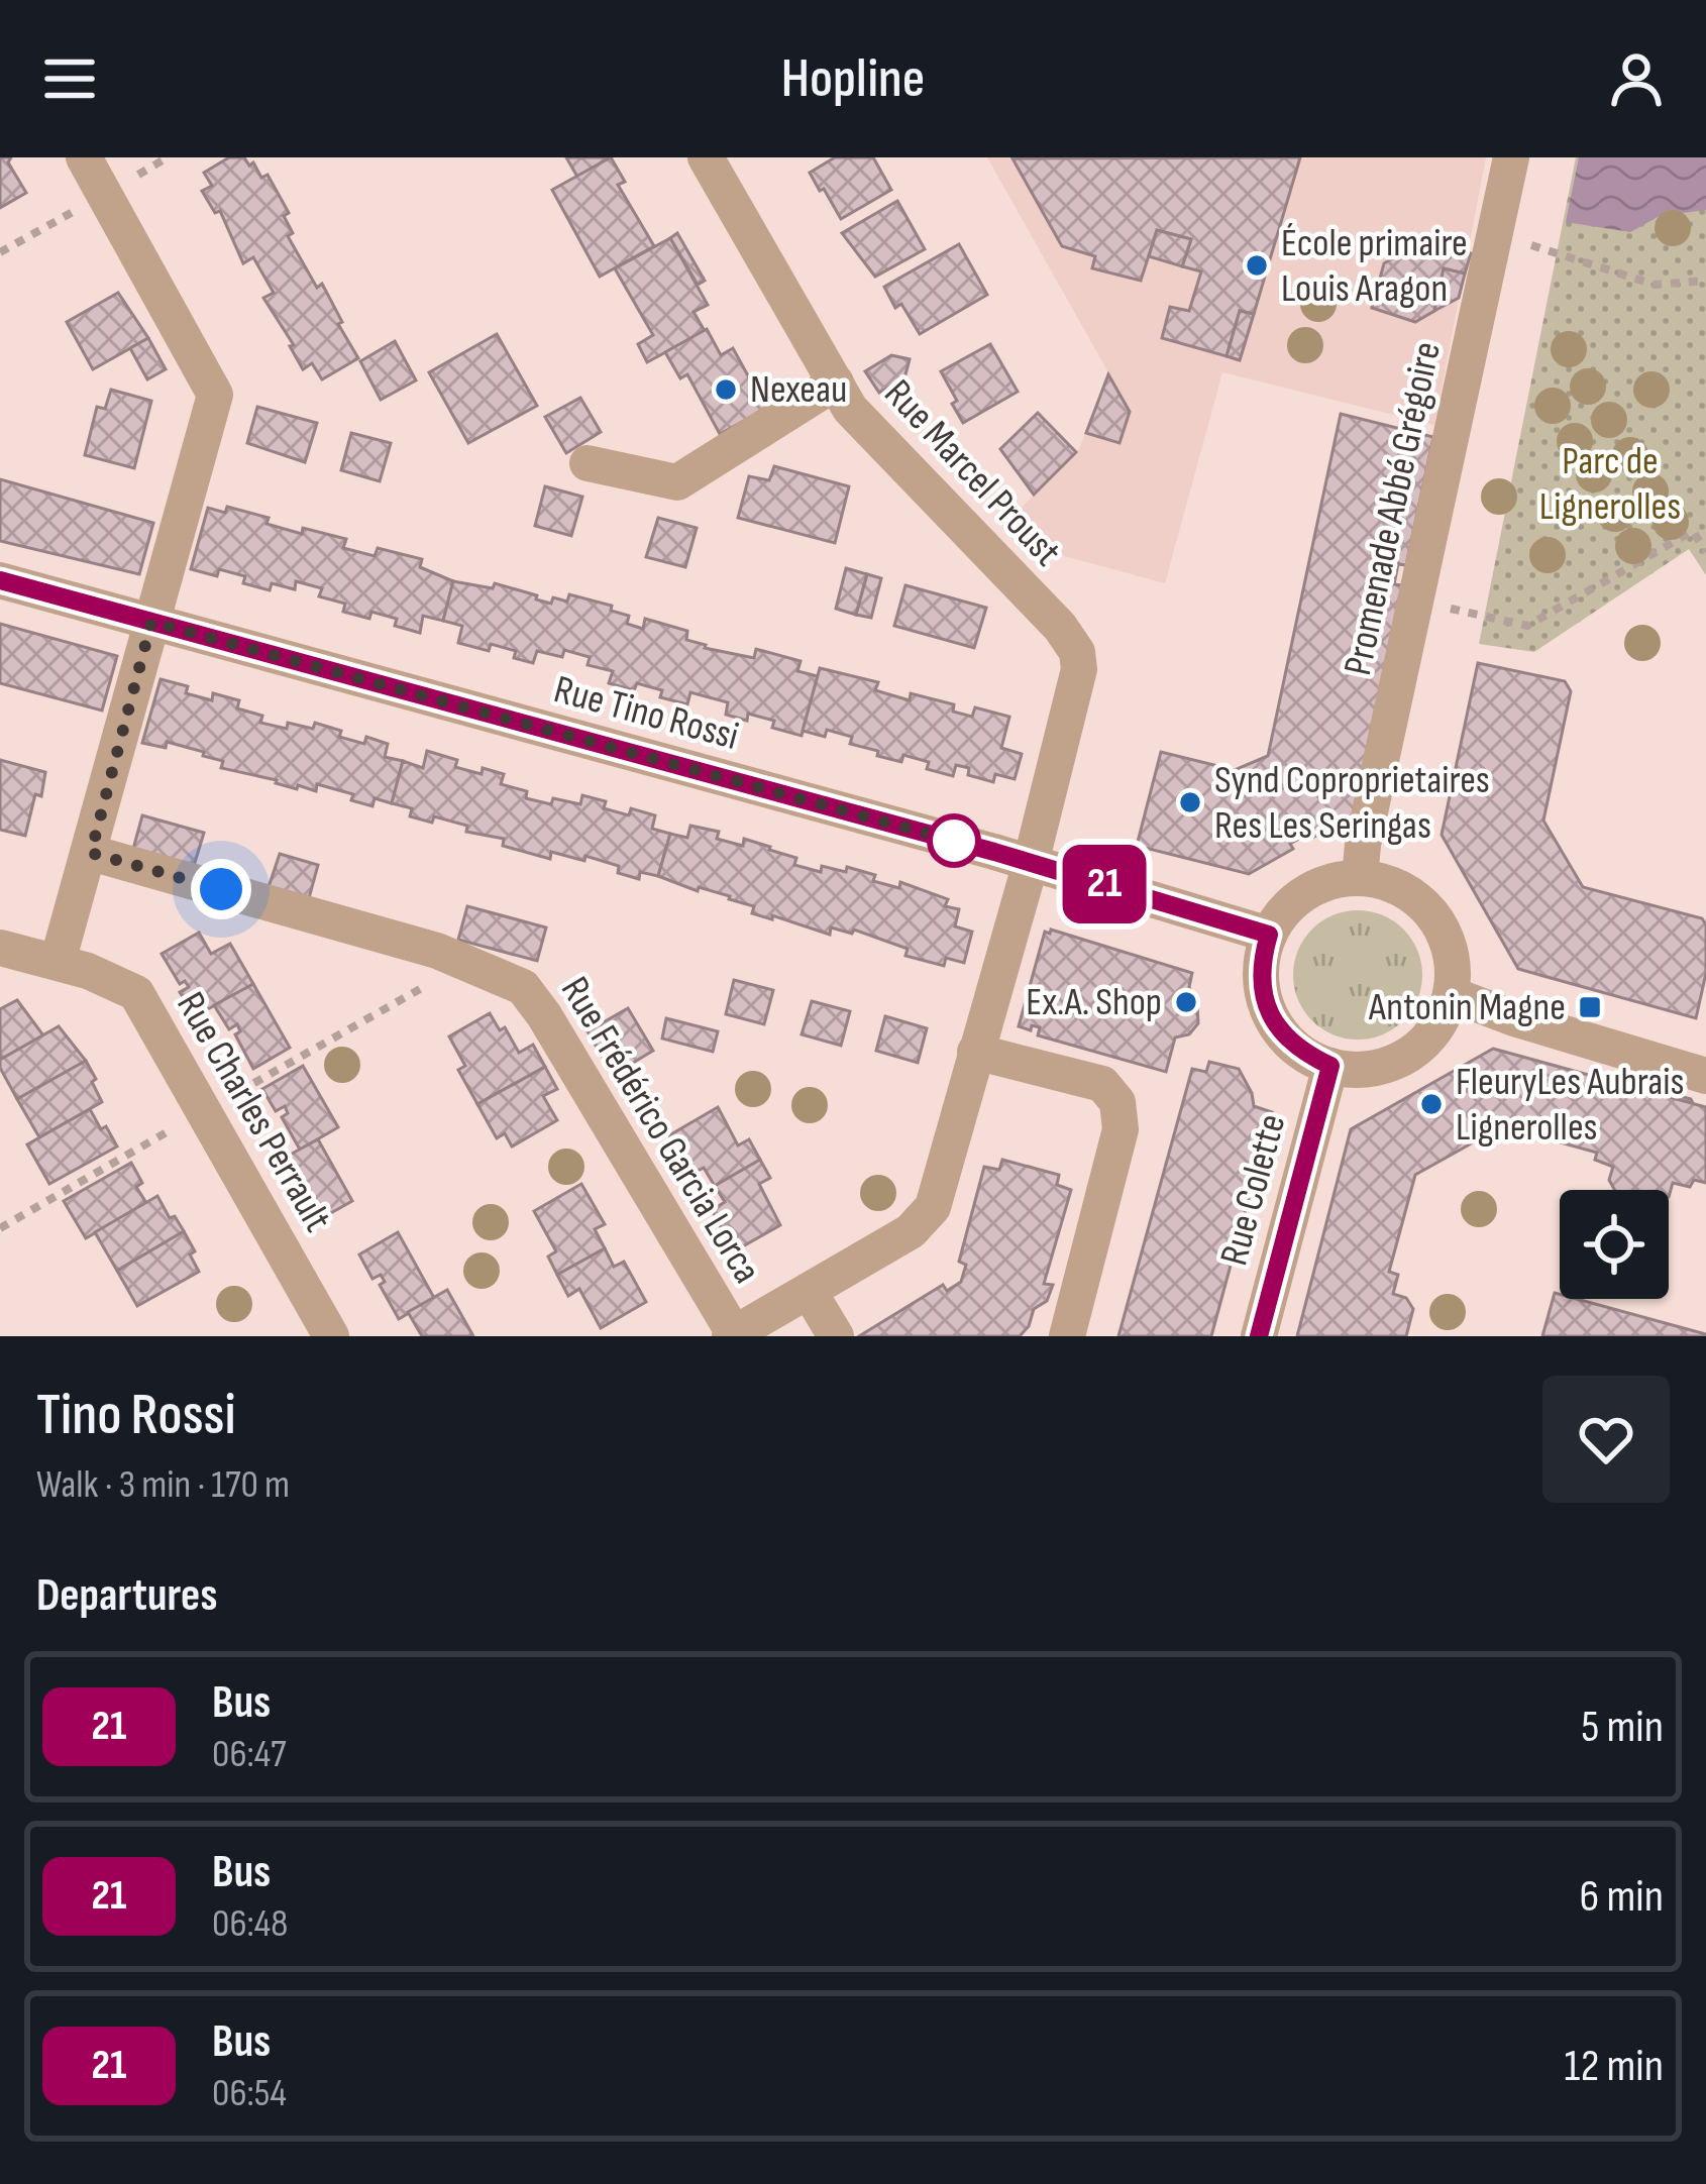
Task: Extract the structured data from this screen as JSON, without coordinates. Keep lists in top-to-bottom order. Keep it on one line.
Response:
{"streets":{"street":["Rue Marcel Proust","Promenade Abbé Grégoire","Rue Tino Rossi","Rue Charles Perrault","Rue Frédérico Garcia Lorca","Rue Colette"]},"crossings":[["Rue Marcel Proust","Rue Tino Rossi"],["Rue Marcel Proust","Rue Frédérico Garcia Lorca"],["Promenade Abbé Grégoire","Rue Tino Rossi"],["Promenade Abbé Grégoire","Rue Colette"],["Rue Tino Rossi","Rue Colette"]],"parks":["Parc de Lignerolles"],"places":{"other":["École primaire Louis Aragon","Nexeau","Synd Coproprietaires Res Les Seringas","Ex.A. Shop","FleuryLes Aubrais Lignerolles"],"transit":["Antonin Magne"]},"lines":["bus line 21"],"page":{"header":"Hopline","on_map":"21","heading":[["Tino Rossi","Walk · 3 min · 170 m"],"Departures"],"list":[{"mark":"21","name":"Bus","note":"06:47","value":"5 min"},{"mark":"21","name":"Bus","note":"06:48","value":"6 min"},{"mark":"21","name":"Bus","note":"06:54","value":"12 min"}]}}
